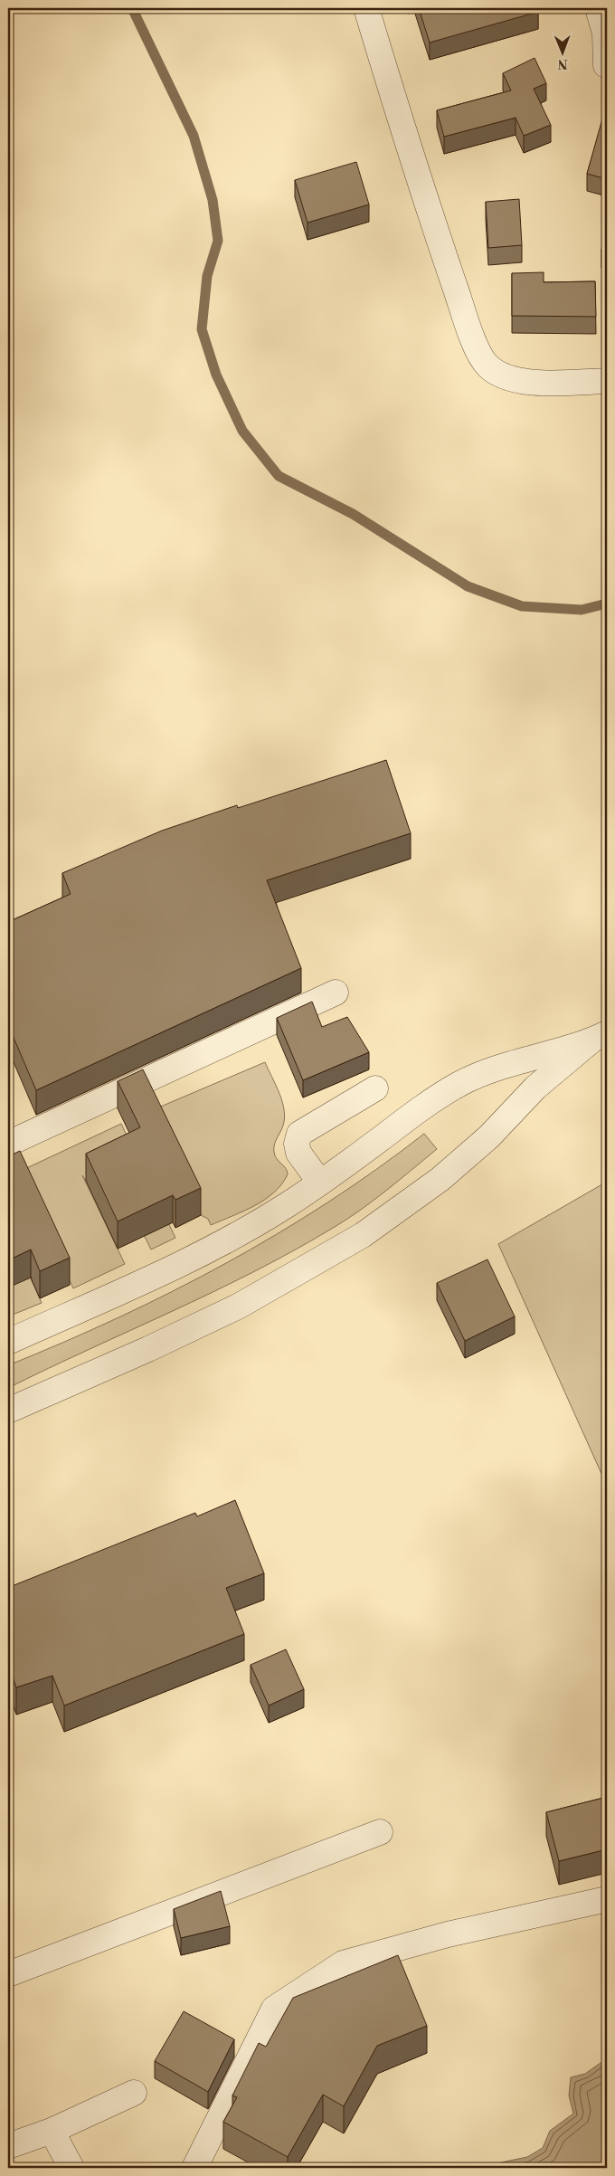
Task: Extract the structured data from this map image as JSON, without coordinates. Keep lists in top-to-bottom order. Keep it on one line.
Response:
{"north":"bottom"}
